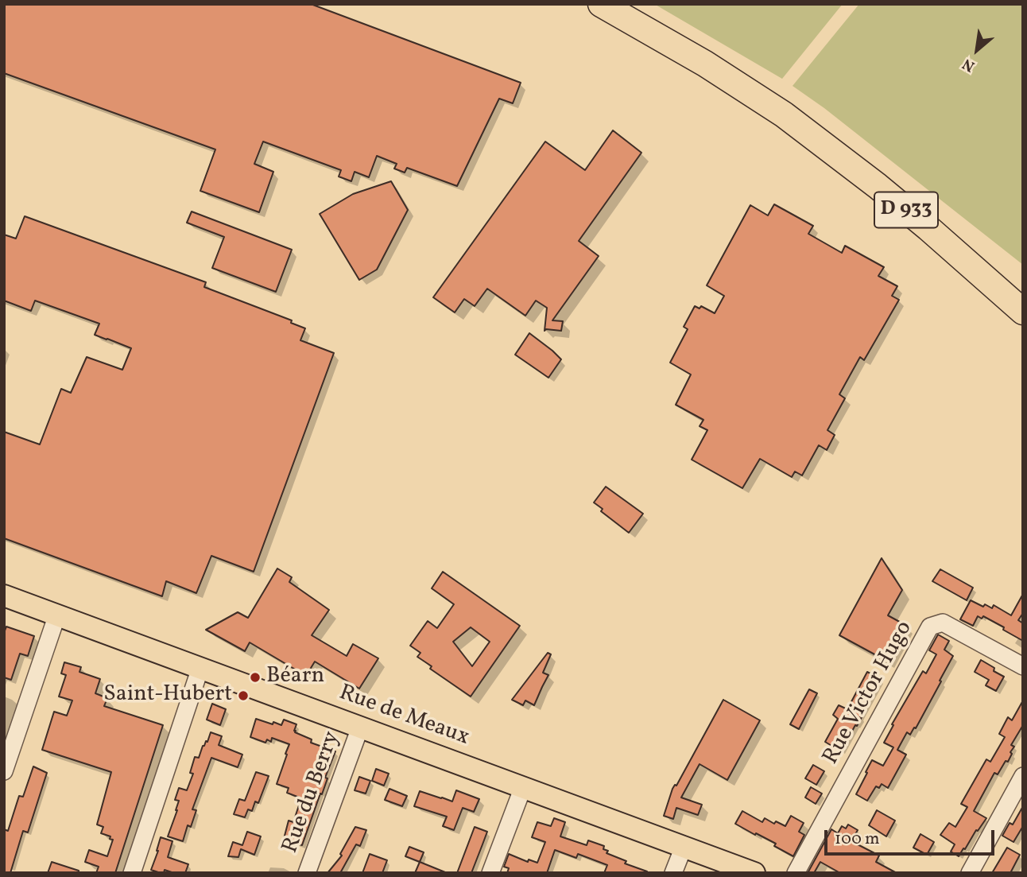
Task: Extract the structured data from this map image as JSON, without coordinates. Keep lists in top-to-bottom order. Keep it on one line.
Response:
{"streets":{"highway":["D 933"],"main road":["Rue de Meaux"],"street":["Rue Victor Hugo","Rue du Berry"]},"crossings":[["Rue de Meaux","Rue du Berry"]],"places":["Béarn","Saint-Hubert"],"scale_bar":"100 m","north":"bottom left"}
